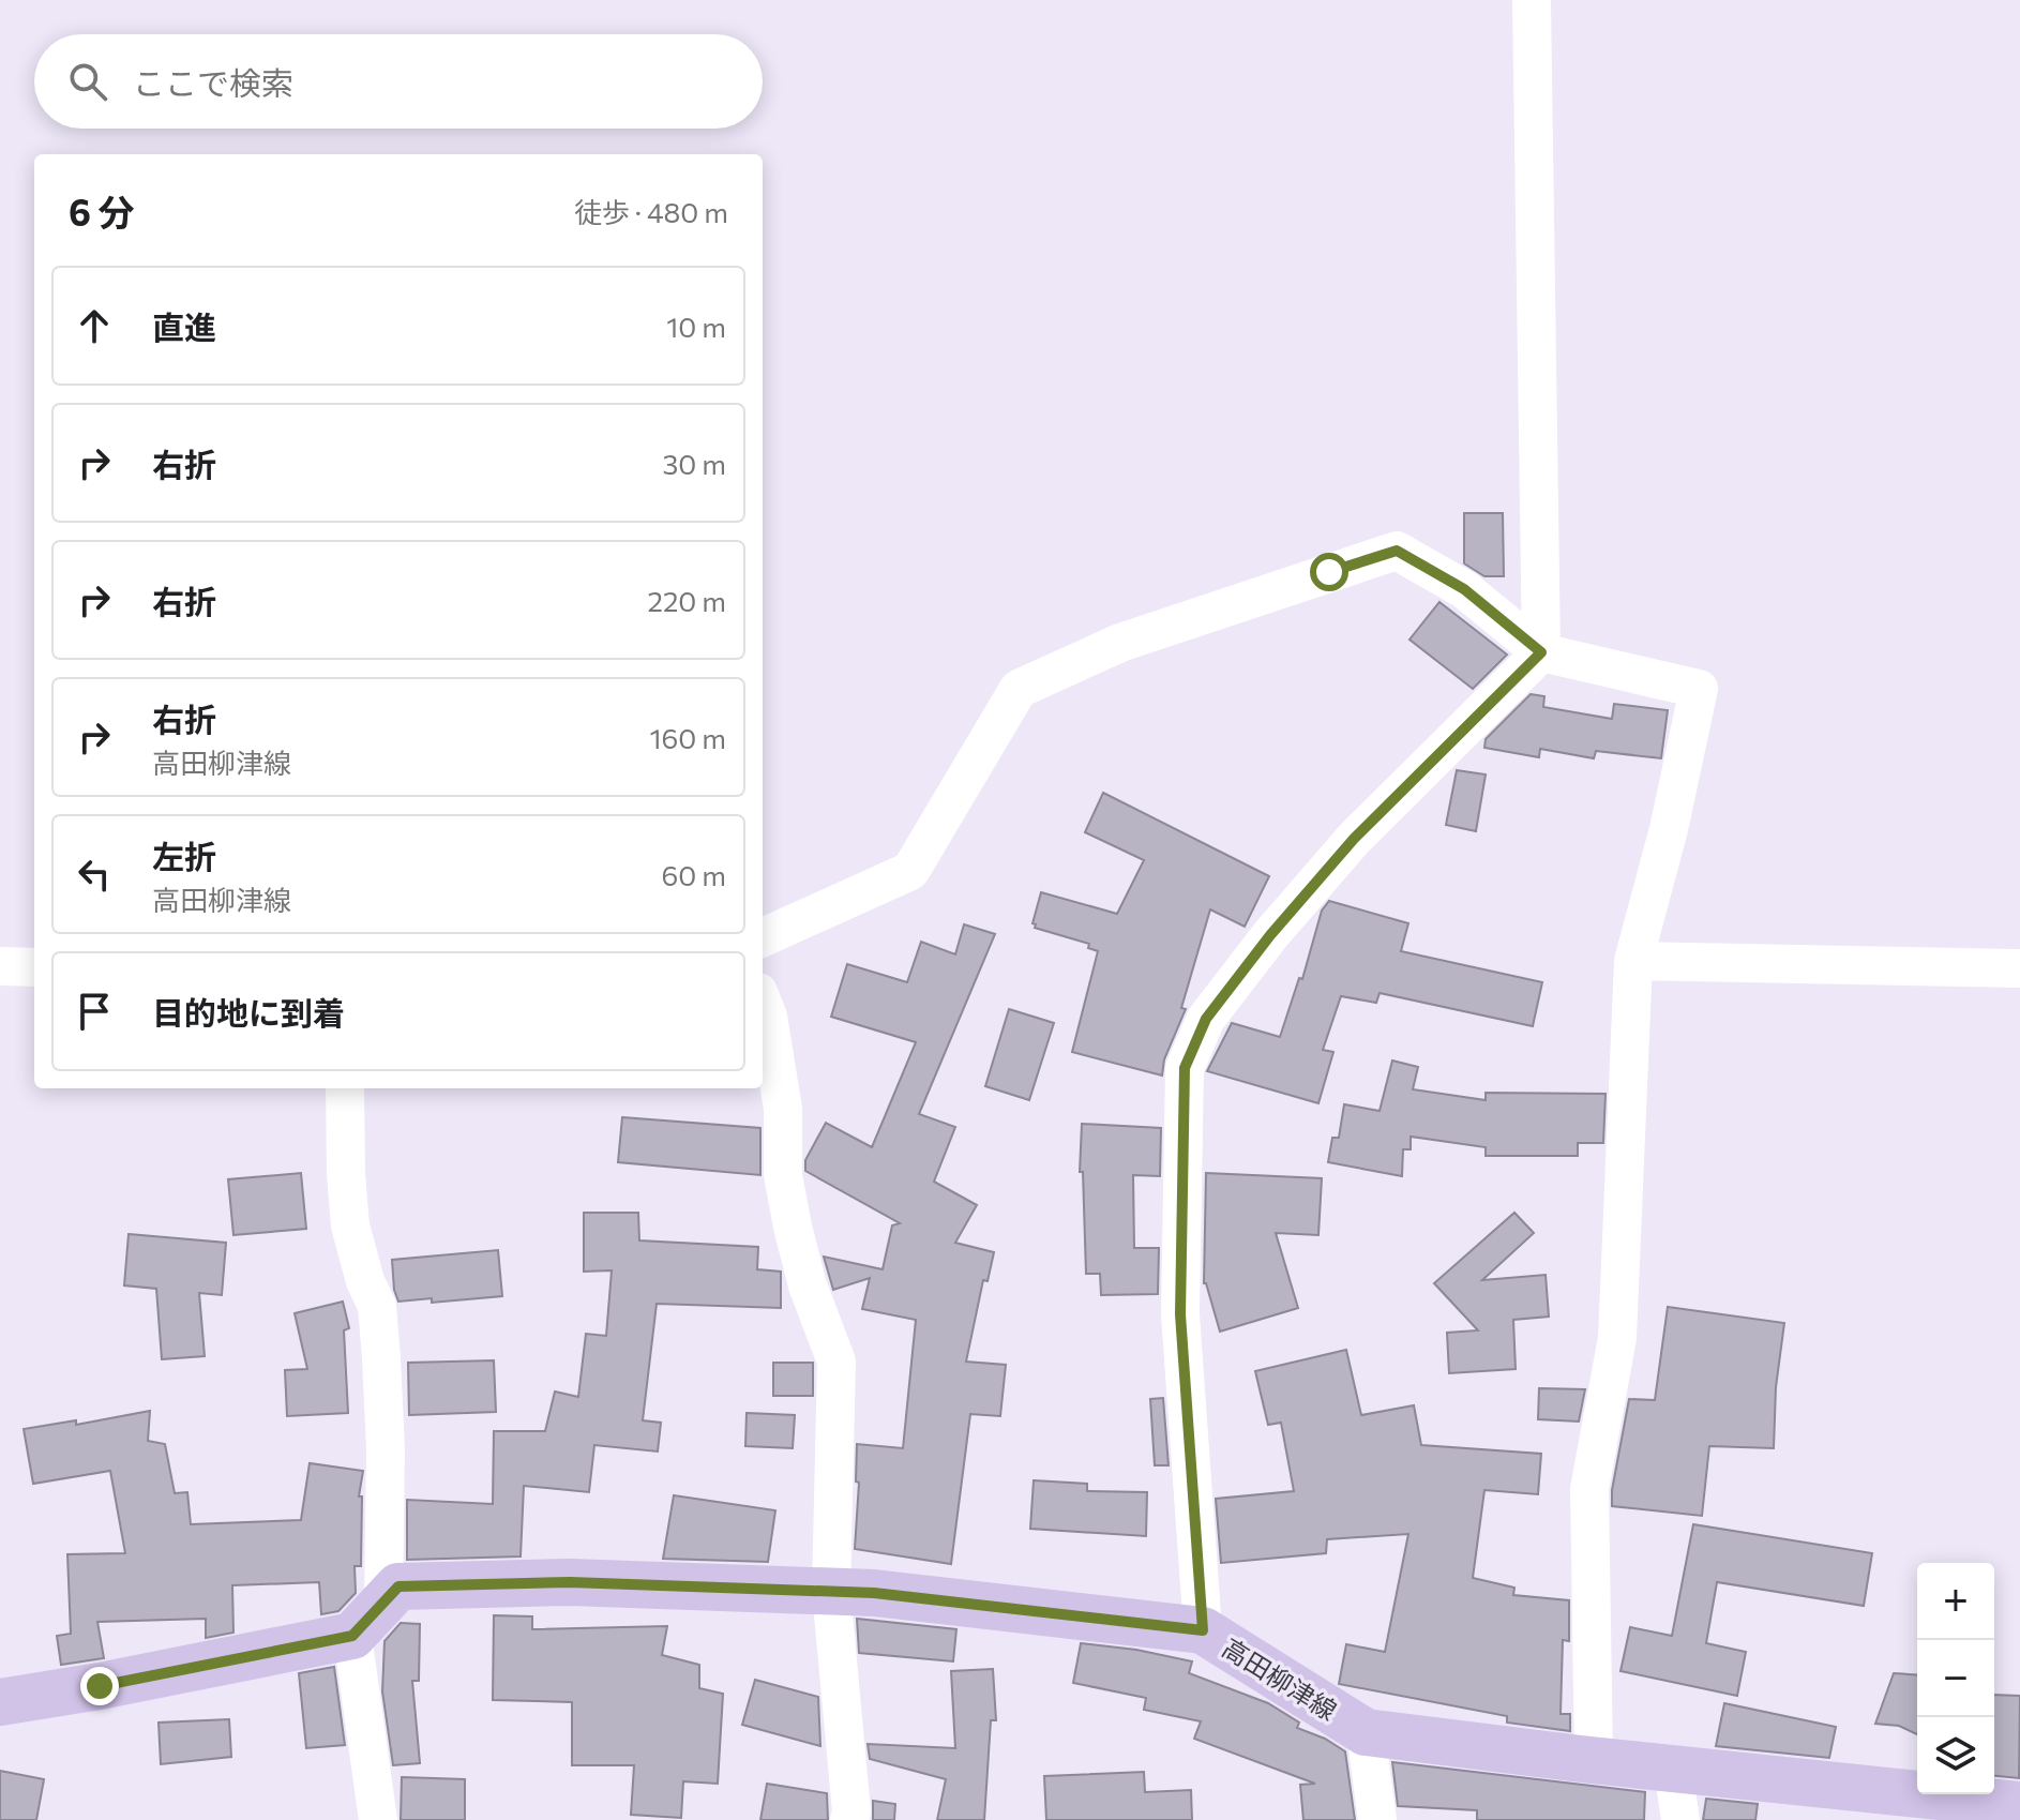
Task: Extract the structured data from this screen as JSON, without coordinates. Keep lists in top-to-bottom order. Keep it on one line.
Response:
{"streets":{"main road":["高田柳津線"]},"page":{"search":"ここで検索","heading":["6 分","徒歩 · 480 m"],"list":[["直進","10 m"],["右折","30 m"],["右折","220 m"],["右折","高田柳津線","160 m"],["左折","高田柳津線","60 m"],"目的地に到着"],"map_buttons":["+","−"]}}
